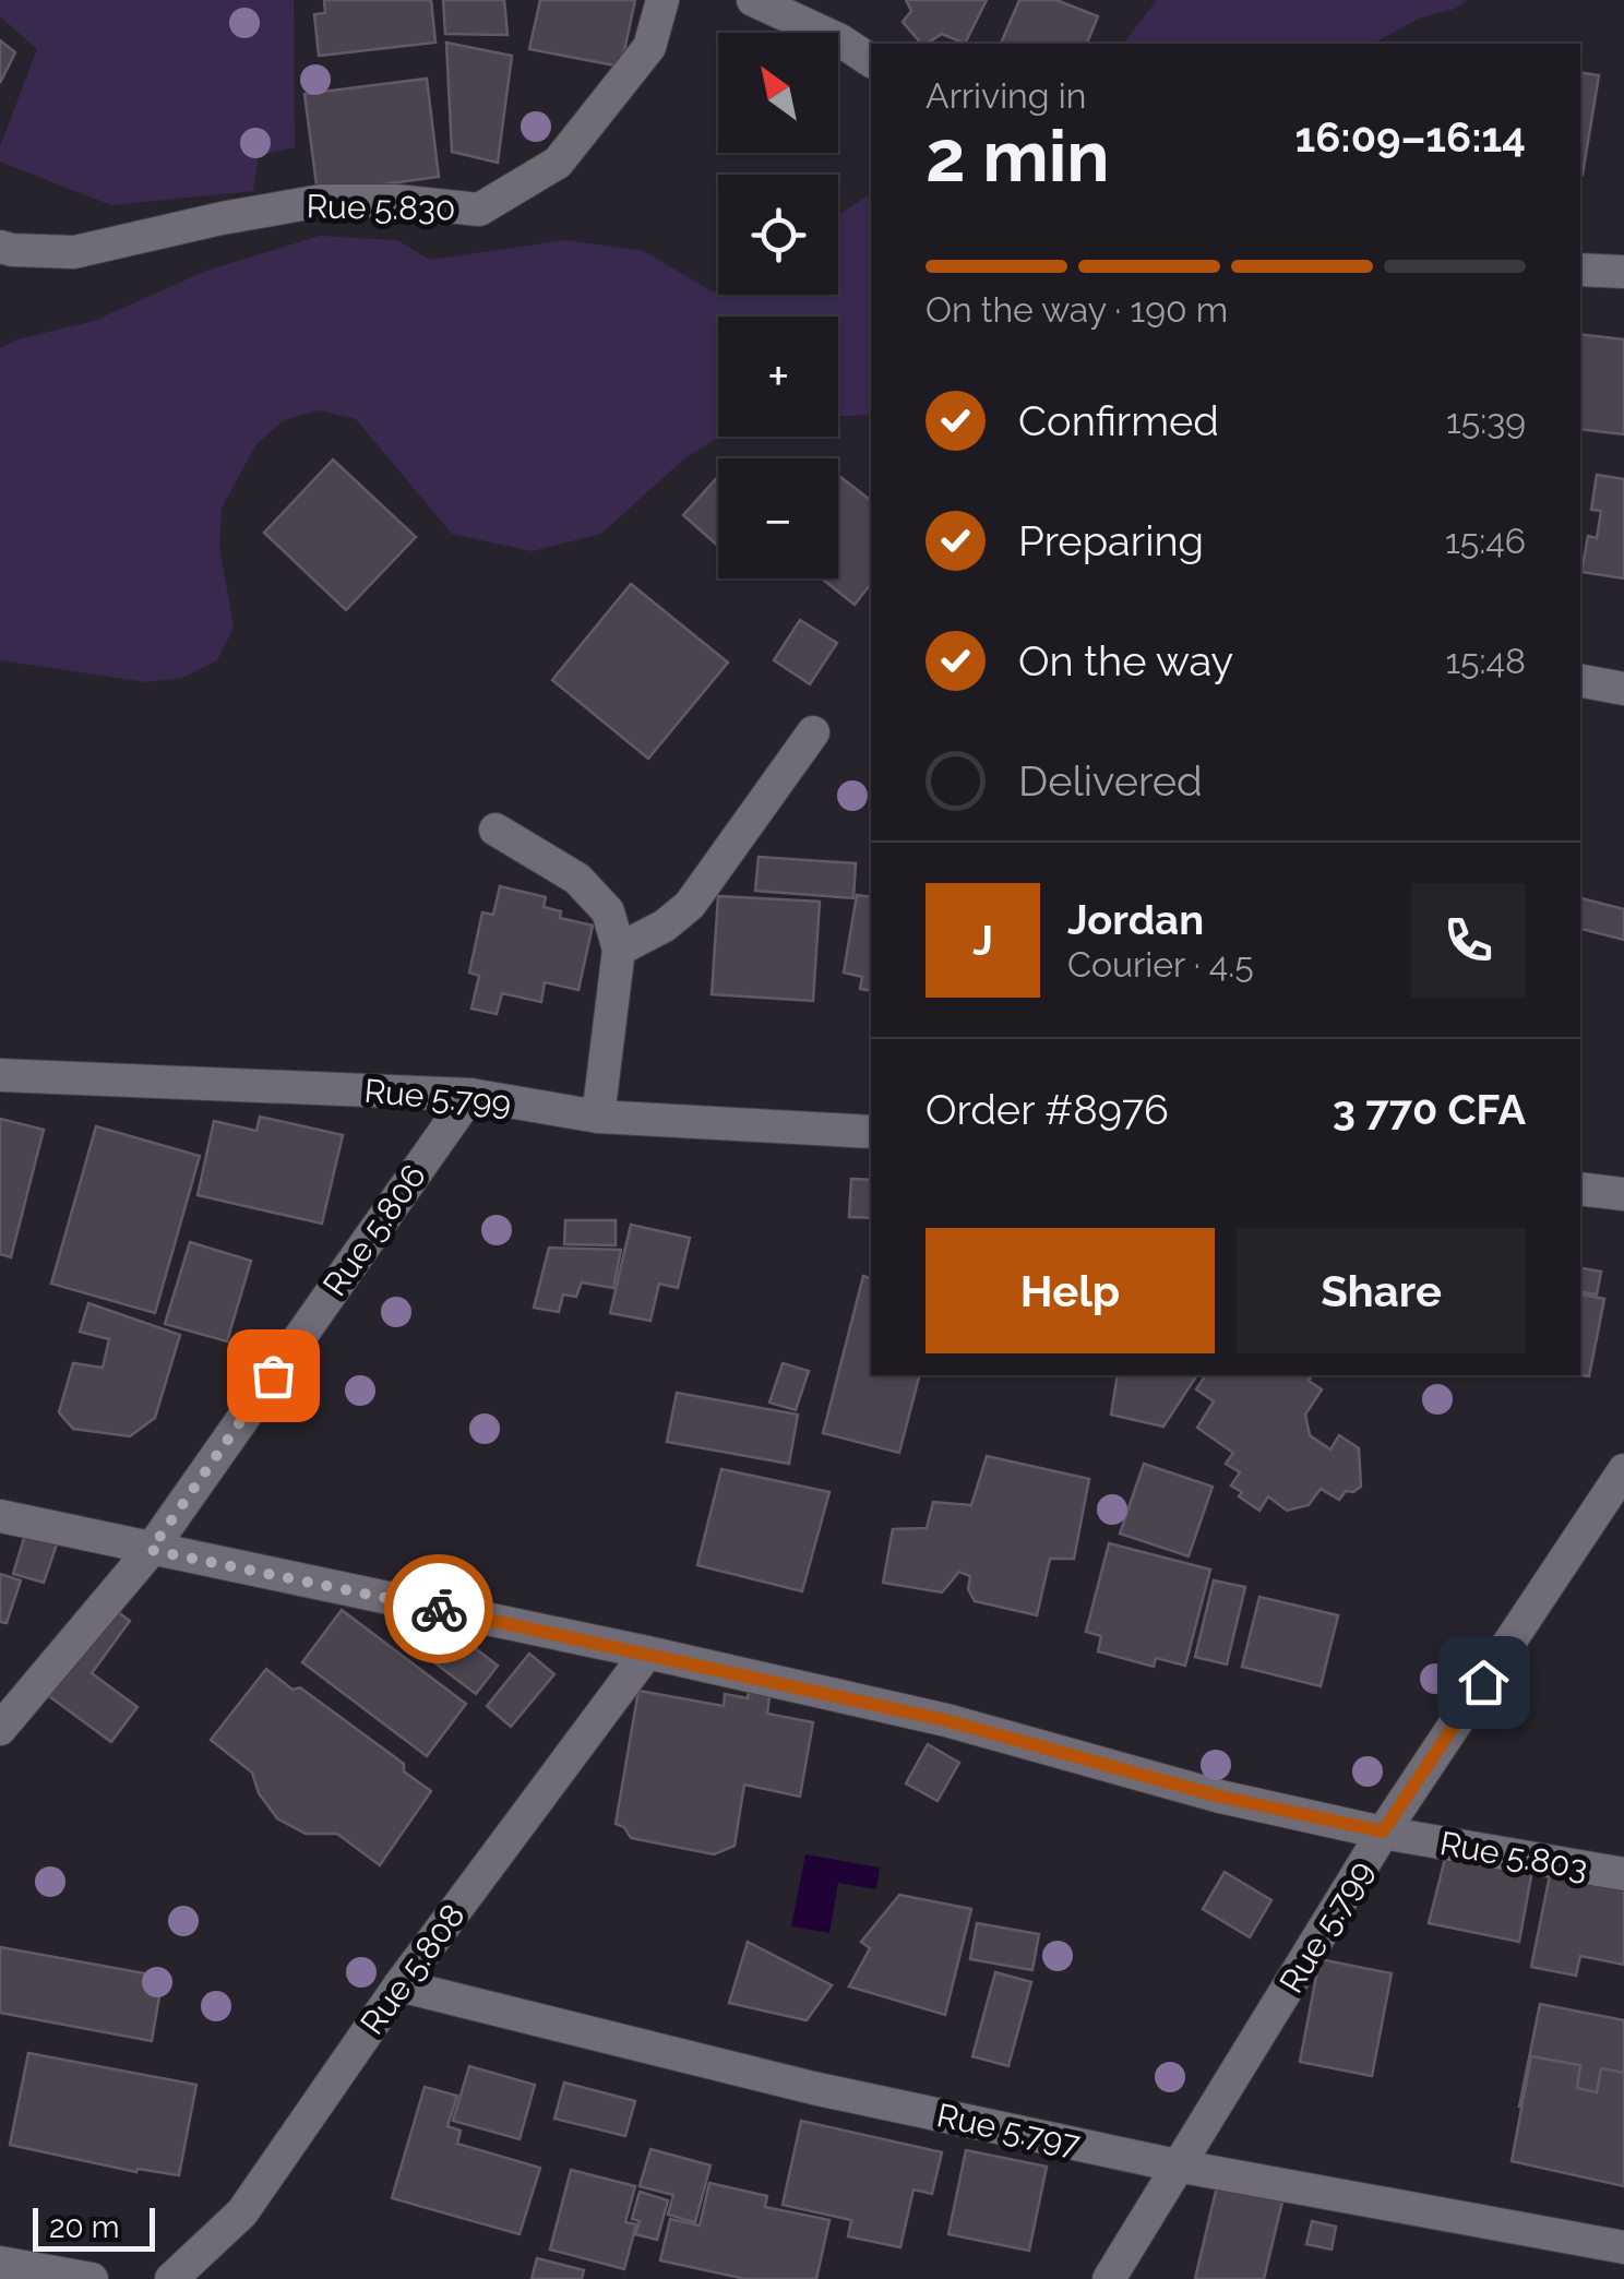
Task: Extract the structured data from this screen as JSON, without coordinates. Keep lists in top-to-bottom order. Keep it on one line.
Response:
{"streets":{"street":["Rue 5.830","Rue 5.799","Rue 5.806","Rue 5.803","Rue 5.808","Rue 5.797"]},"crossings":[["Rue 5.799","Rue 5.806"],["Rue 5.799","Rue 5.803"],["Rue 5.799","Rue 5.797"],["Rue 5.806","Rue 5.803"],["Rue 5.803","Rue 5.808"],["Rue 5.808","Rue 5.797"]],"scale_bar":"20 m","north":"top left","page":{"map_buttons":["+","−"],"heading":["2 min","Arriving in","16:09–16:14"],"panel":["Jordan","Courier · 4.5","Order #8976","3 770 CFA"],"bar":"On the way · 190 m","list":[["Confirmed","15:39"],["Preparing","15:46"],["On the way","15:48"],"Delivered"],"round":"J","buttons":["Help","Share"],"scale":"20 m"}}
